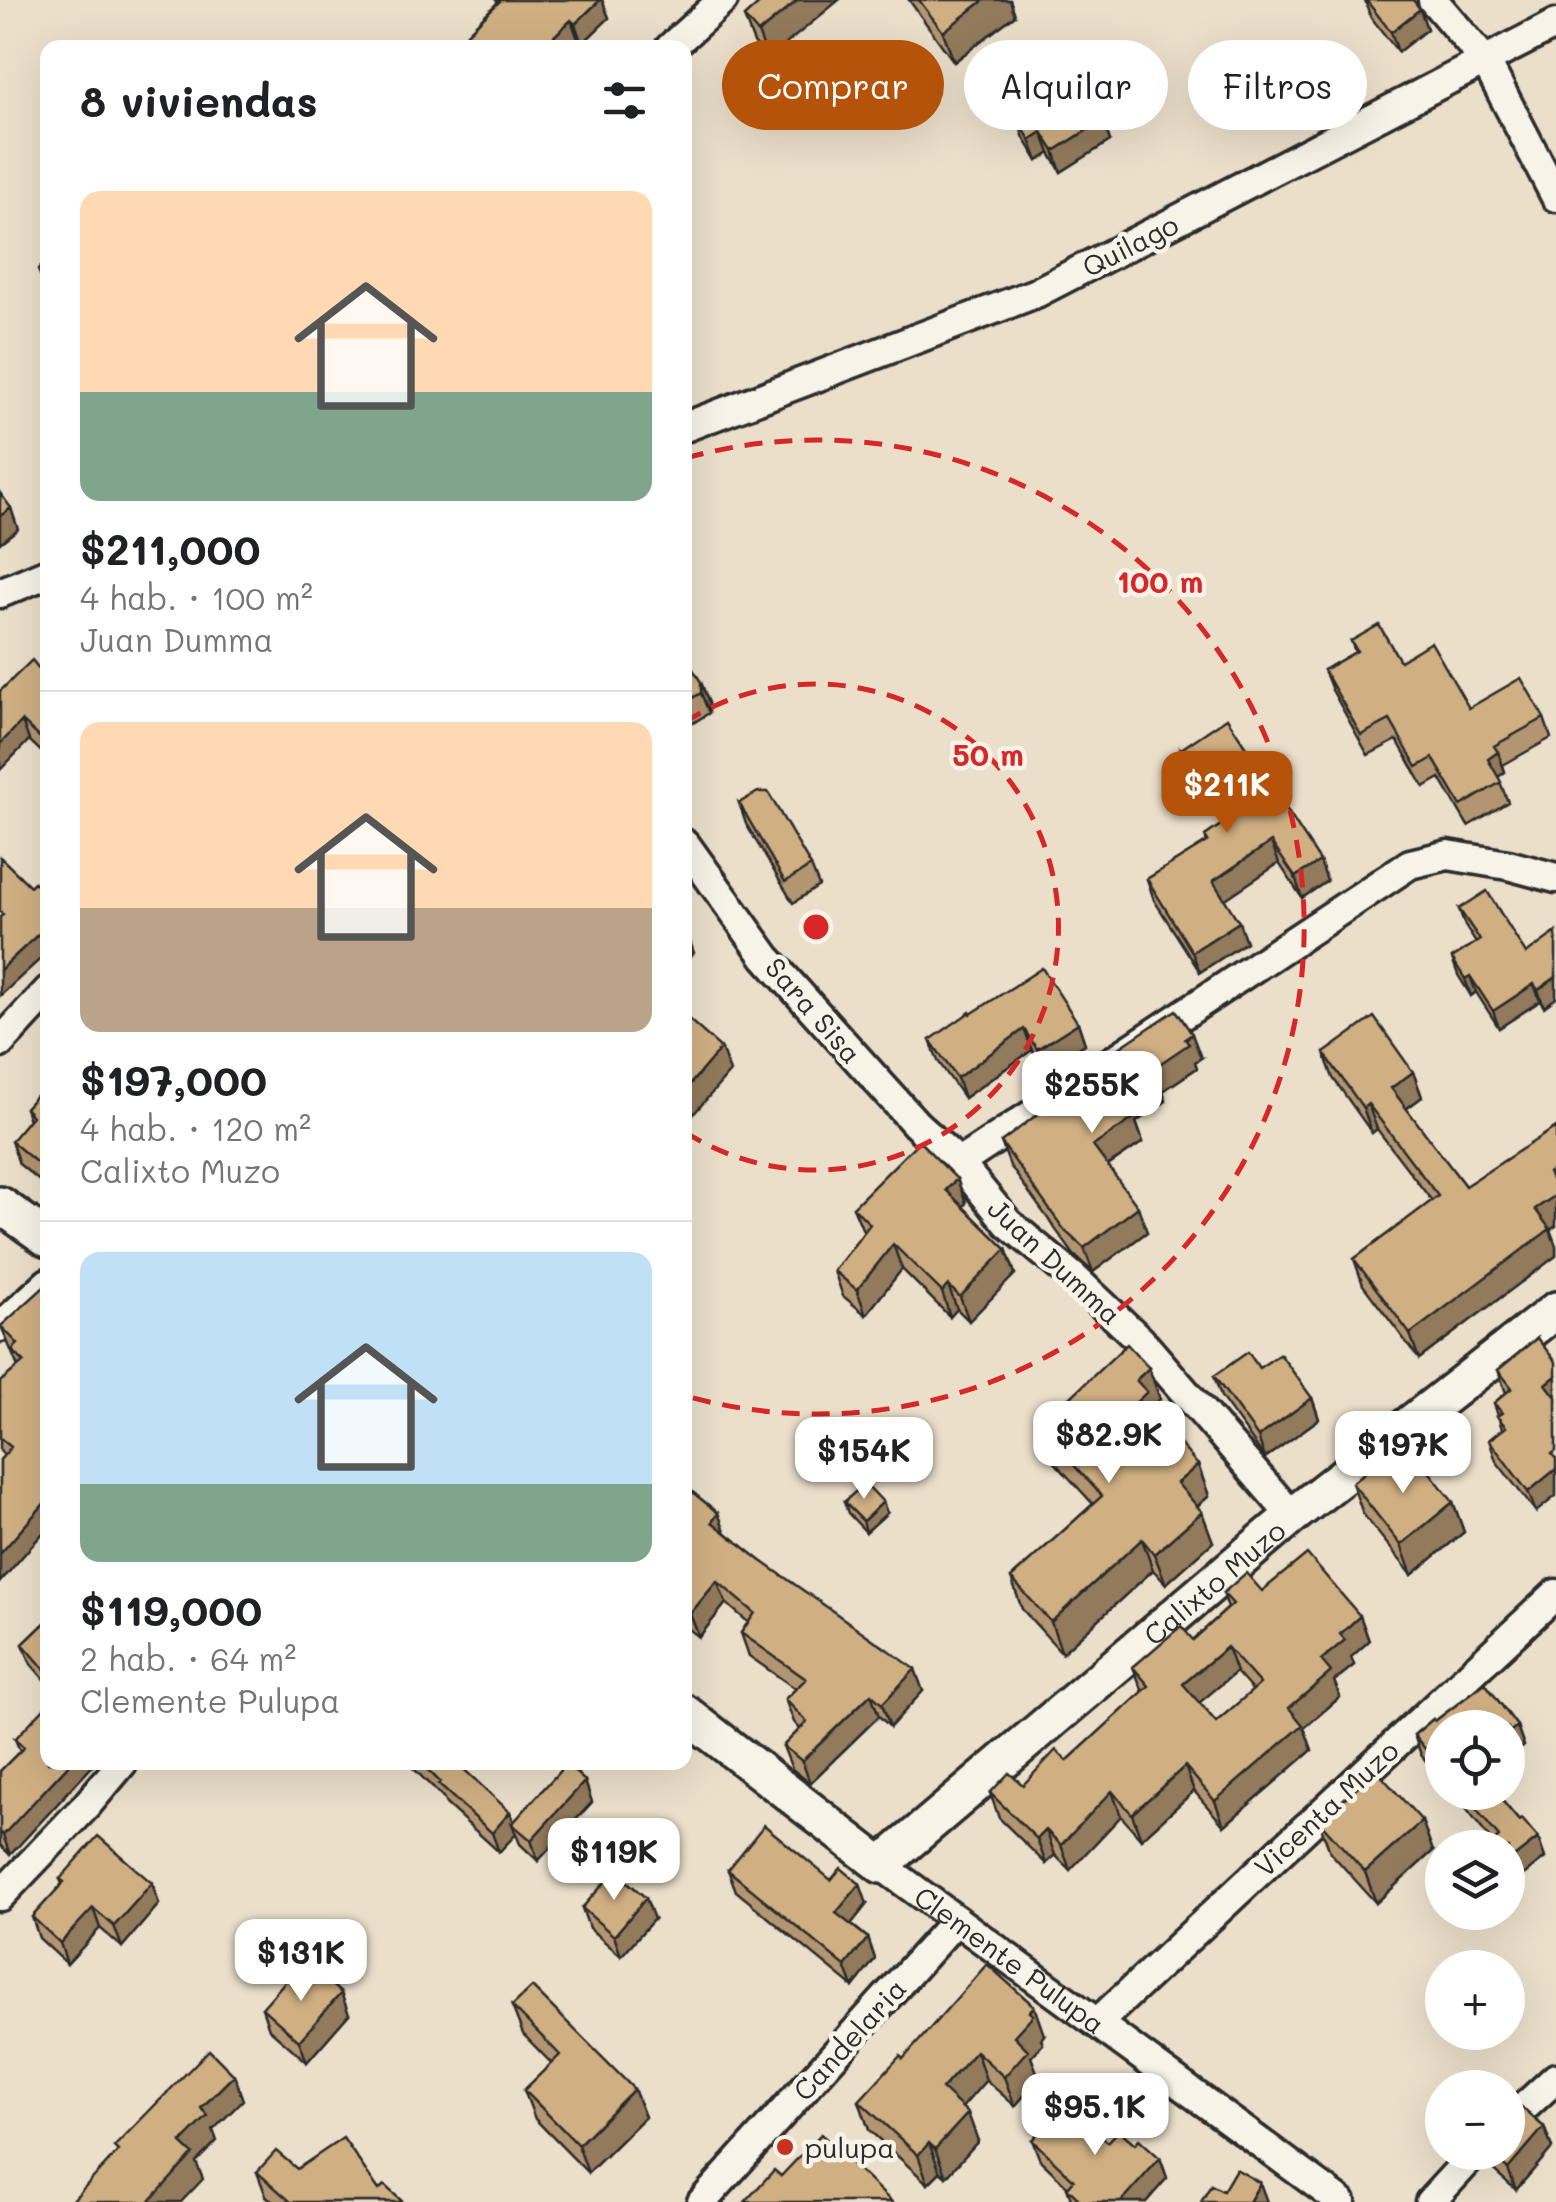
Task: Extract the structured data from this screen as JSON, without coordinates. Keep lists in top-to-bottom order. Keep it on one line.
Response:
{"streets":{"street":["Quilago","Sara Sisa","Juan Dumma","Calixto Muzo","Vicenta Muzo","Clemente Pulupa","Candelaria"]},"crossings":[["Sara Sisa","Juan Dumma"],["Juan Dumma","Calixto Muzo"],["Calixto Muzo","Clemente Pulupa"],["Vicenta Muzo","Clemente Pulupa"],["Clemente Pulupa","Candelaria"]],"places":["pulupa"],"page":{"chip":["Comprar","Alquilar","Filtros"],"heading":"8 viviendas","list":[{"name":"$211,000","note":"4 hab. · 100 m² · Juan Dumma"},{"name":"$197,000","note":"4 hab. · 120 m² · Calixto Muzo"},{"name":"$119,000","note":"2 hab. · 64 m² · Clemente Pulupa"}],"price":["$211K","$255K","$82.9K","$197K","$154K","$119K","$131K","$95.1K"],"map_buttons":["+","−"]},"rings":["100 m","50 m"]}
